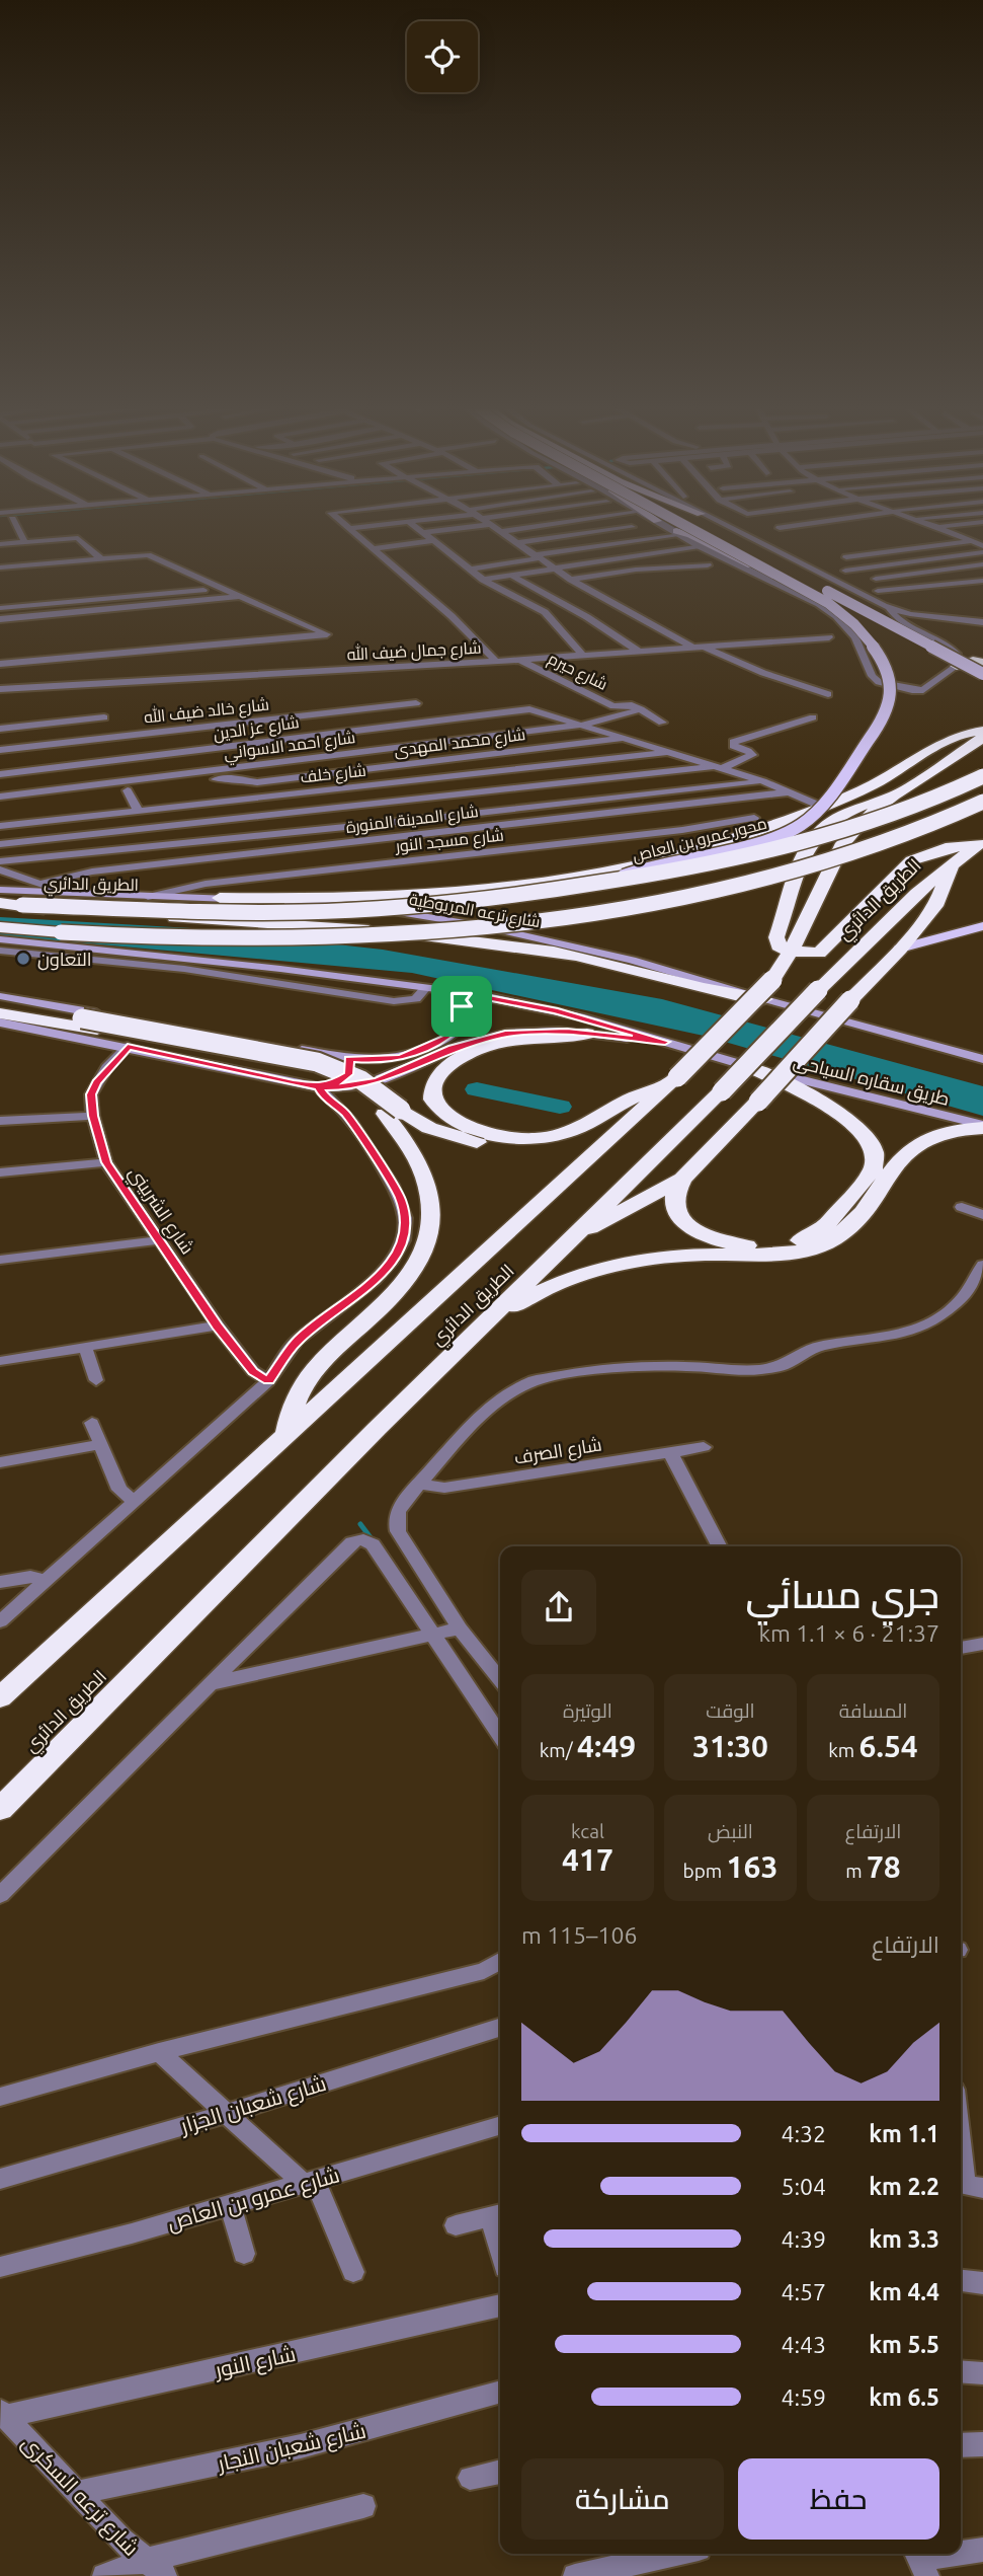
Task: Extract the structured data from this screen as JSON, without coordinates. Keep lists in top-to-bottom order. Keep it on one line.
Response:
{"streets":{"highway":["الطريق الدائري"],"main road":["محور عمرو بن العاص","شارع ترعه المريوطية","طريق سقاره السياحى"],"street":["شارع جمال ضيف الله","شارع حيرم","شارع خالد ضيف الله","شارع عز الدين","شارع محمد المهدى","شارع احمد الاسواني","شارع خلف","شارع المدينة المنورة","شارع مسجد النور","شارع الشربيني","شارع الصرف","شارع شعبان الجزار","شارع عمرو بن العاص","شارع النور","شارع شعبان النجار","شارع ترعه السكرى"]},"crossings":[["شارع جمال ضيف الله","شارع حيرم"],["شارع حيرم","شارع احمد الاسواني"],["شارع عز الدين","شارع محمد المهدى"],["شارع عز الدين","شارع احمد الاسواني"],["شارع عز الدين","شارع خلف"],["شارع عز الدين","شارع المدينة المنورة"],["محور عمرو بن العاص","الطريق الدائري"],["شارع مسجد النور","شارع ترعه المريوطية"],["شارع النور","شارع ترعه السكرى"],["شارع شعبان النجار","شارع ترعه السكرى"]],"places":["التعاون"],"page":{"heading":["جري مسائي","21:37 · 6 × 1.1 km"],"stats":[["المسافة","6.54 km"],["الوقت","31:30"],["الوتيرة","4:49 /km"],["الارتفاع","78 m"],["النبض","163 bpm"],["kcal","417"]],"chart":["الارتفاع","106–115 m"],"list":[{"name":"1.1 km","note":"4:32"},{"name":"2.2 km","note":"5:04"},{"name":"3.3 km","note":"4:39"},{"name":"4.4 km","note":"4:57"},{"name":"5.5 km","note":"4:43"},{"name":"6.5 km","note":"4:59"}],"buttons":["حفظ","مشاركة"]}}
